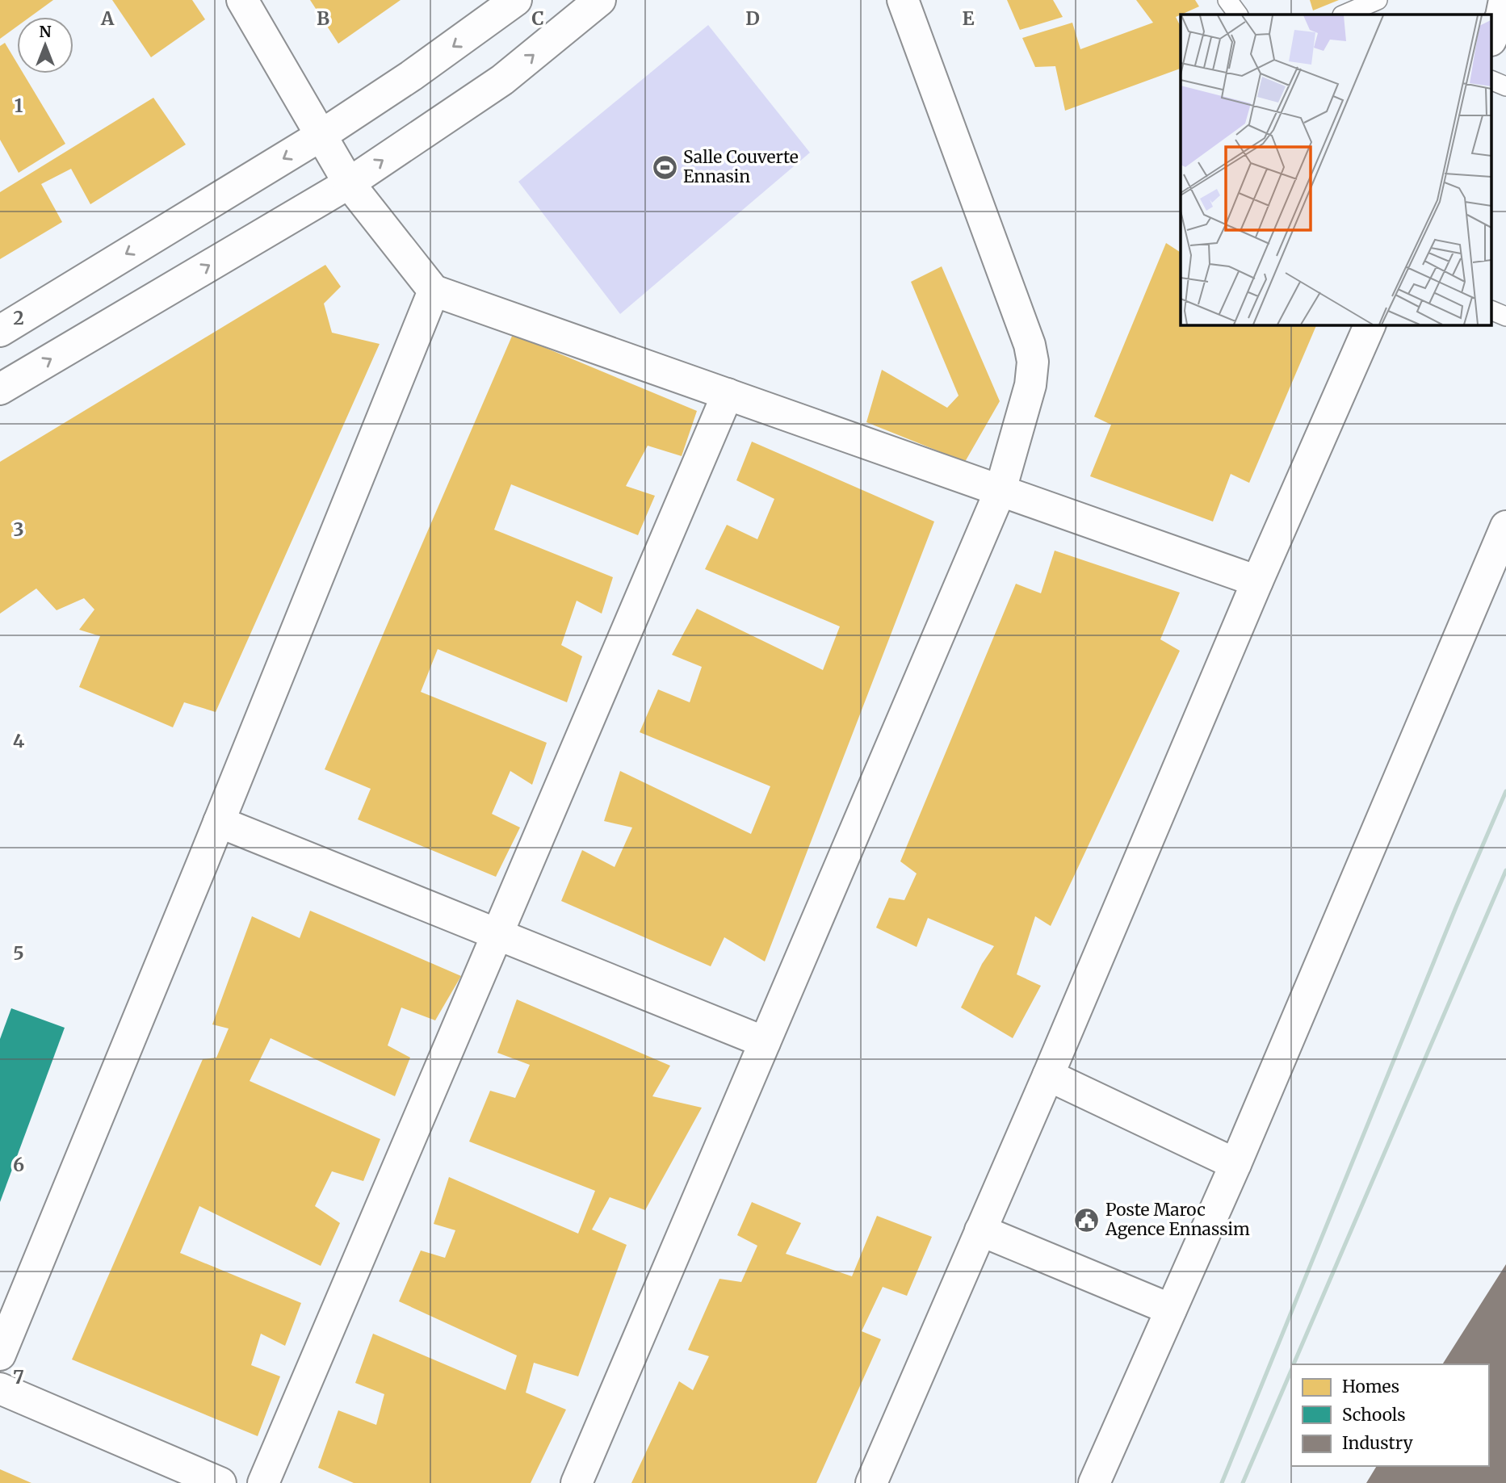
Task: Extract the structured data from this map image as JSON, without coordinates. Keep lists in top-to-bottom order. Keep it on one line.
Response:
{"places":{"sports":["Salle Couverte Ennasin"],"public building":["Poste Maroc Agence Ennassim"]},"legend":["Homes","Schools","Industry"],"north":"top","grid":{"columns":["A","B","C","D","E"],"rows":["1","2","3","4","5","6","7"]}}
